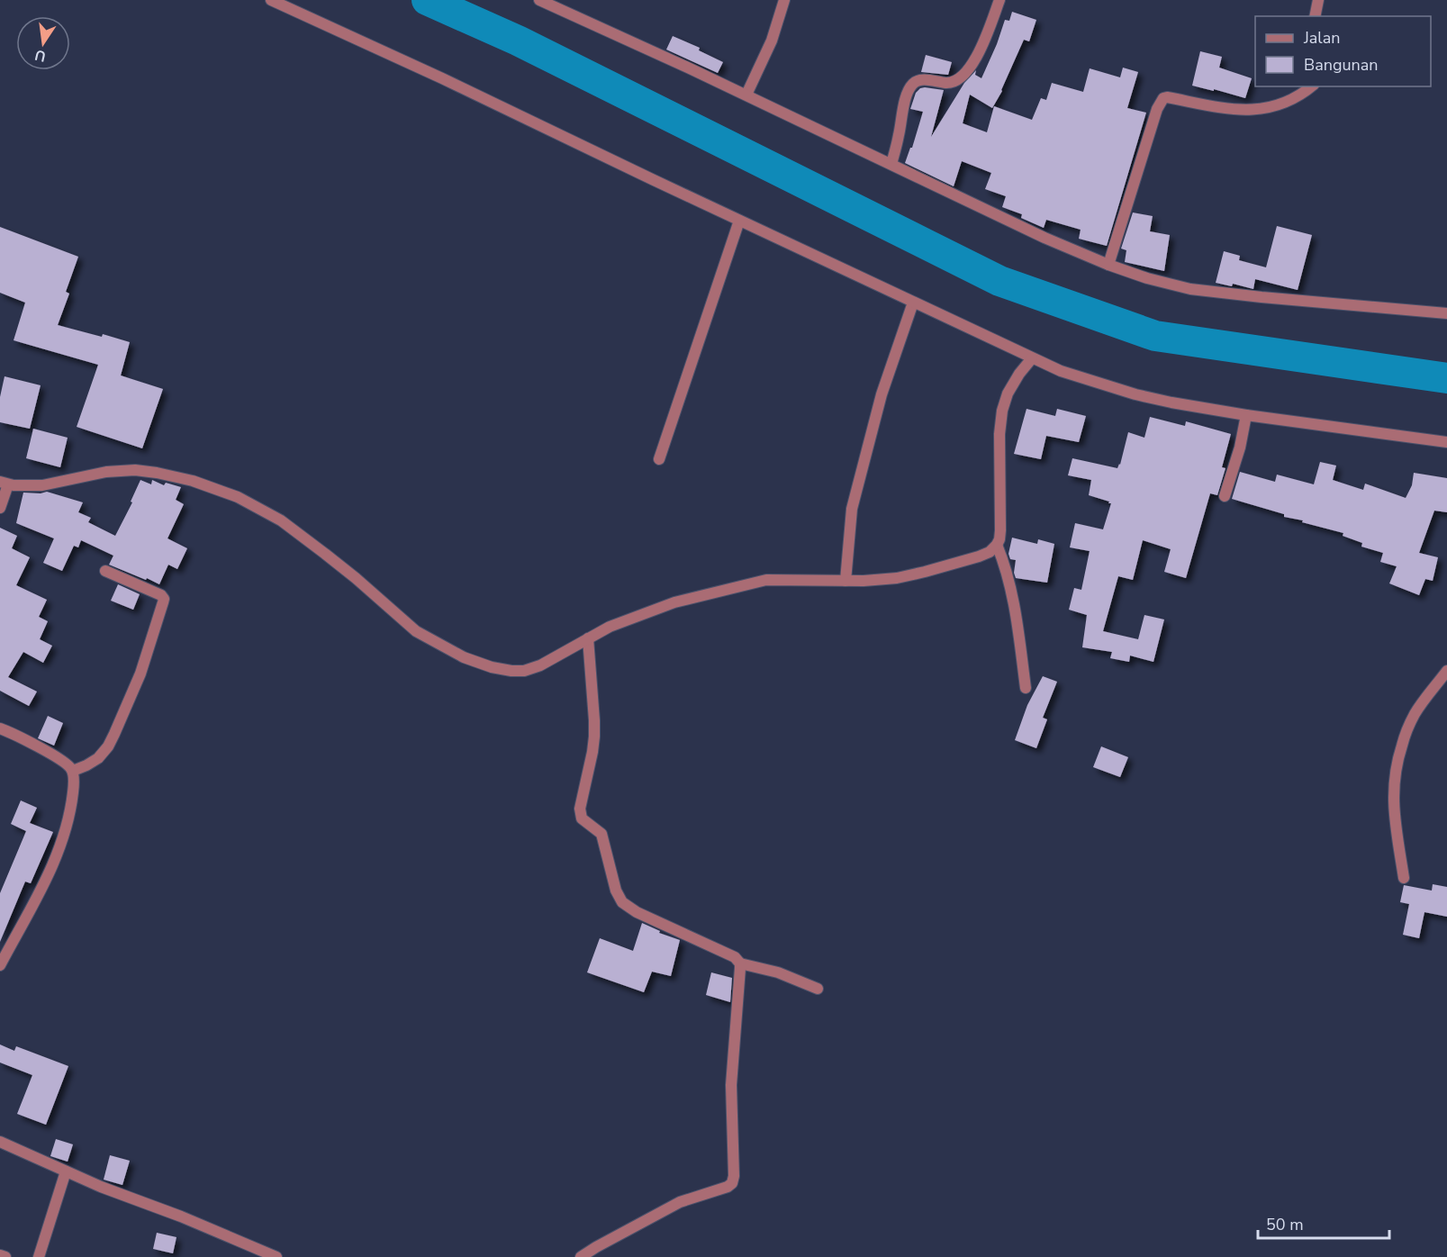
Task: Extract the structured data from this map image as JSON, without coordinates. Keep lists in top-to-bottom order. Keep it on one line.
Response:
{"legend":["Jalan","Bangunan"],"scale_bar":"50 m","north":"bottom"}
